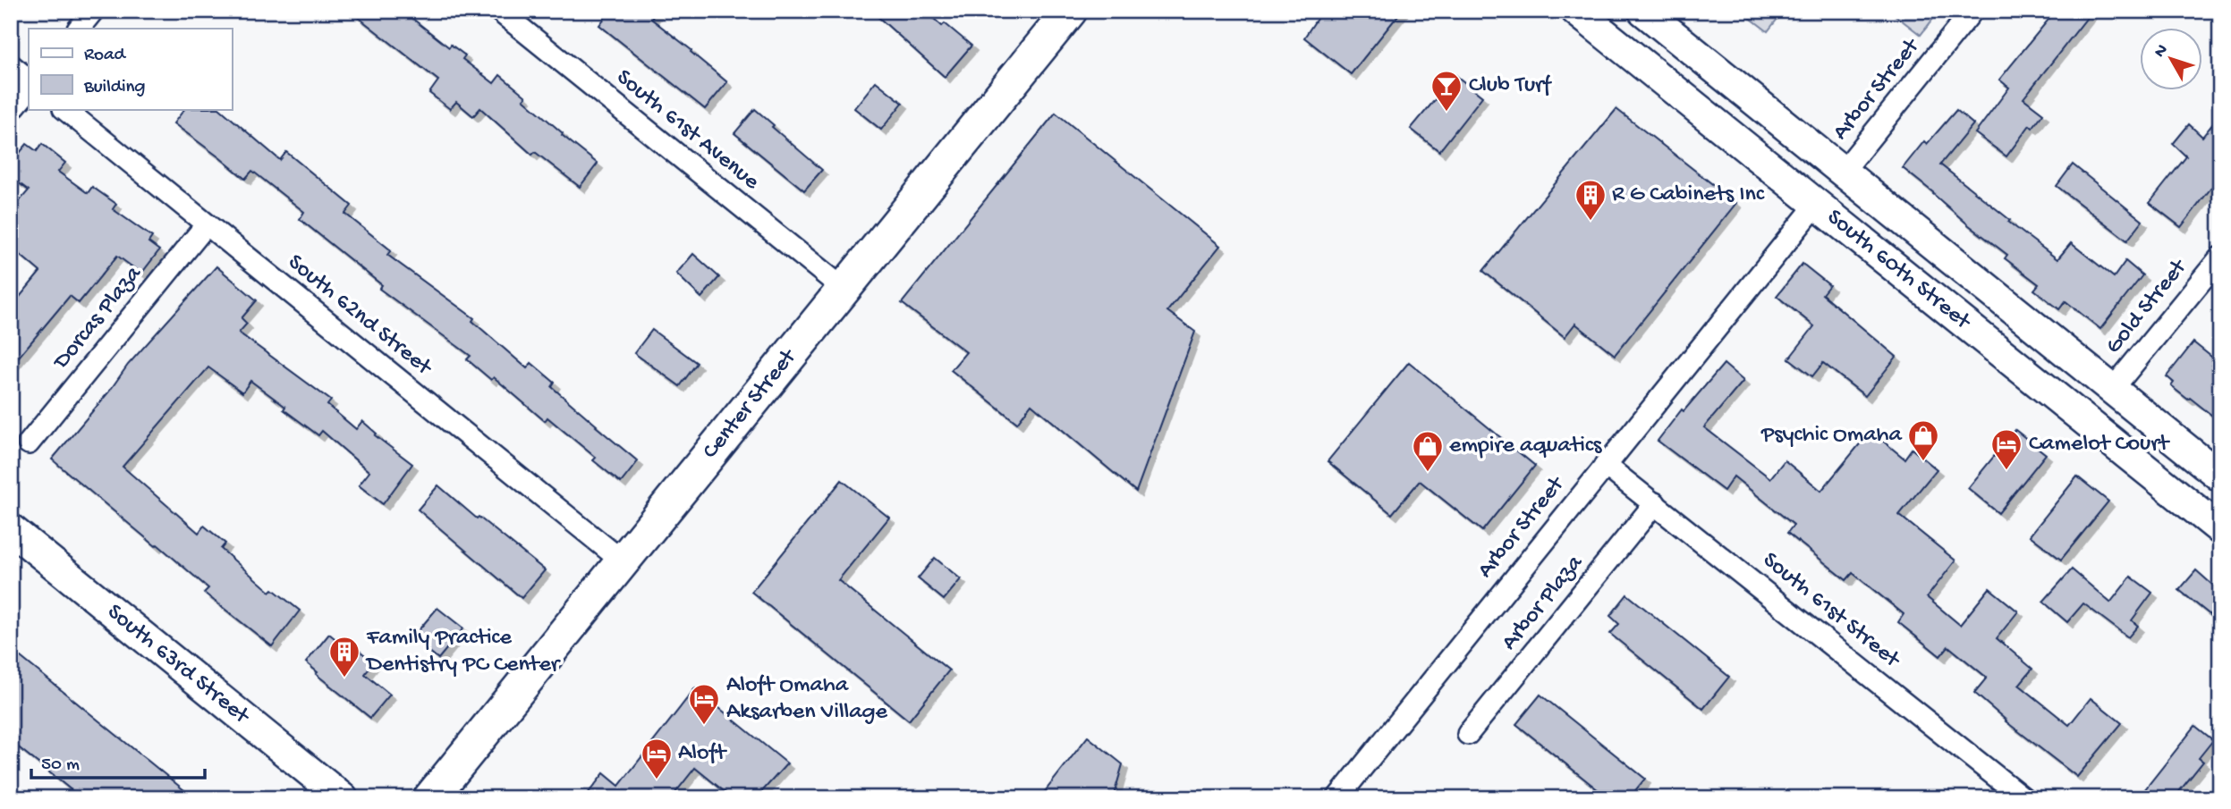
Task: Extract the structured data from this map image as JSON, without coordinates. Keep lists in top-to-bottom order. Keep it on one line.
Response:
{"streets":{"main road":["South 60th Street","Center Street","South 63rd Street"],"street":["Arbor Street","South 61st Avenue","Gold Street","South 62nd Street","Dorcas Plaza","Arbor Plaza","South 61st Street"]},"crossings":[["Arbor Street","South 60th Street"],["Arbor Street","South 61st Street"],["South 61st Avenue","Center Street"],["South 60th Street","Gold Street"],["South 62nd Street","Dorcas Plaza"],["South 62nd Street","Center Street"],["Arbor Plaza","South 61st Street"]],"places":{"bar":["Club Turf"],"building":["R G Cabinets Inc","Family Practice Dentistry PC Center"],"shop":["Psychic Omaha","empire aquatics"],"hotel":["Camelot Court","Aloft Omaha Aksarben Village","Aloft"]},"legend":["Road","Building"],"scale_bar":"50 m","north":"top left"}
